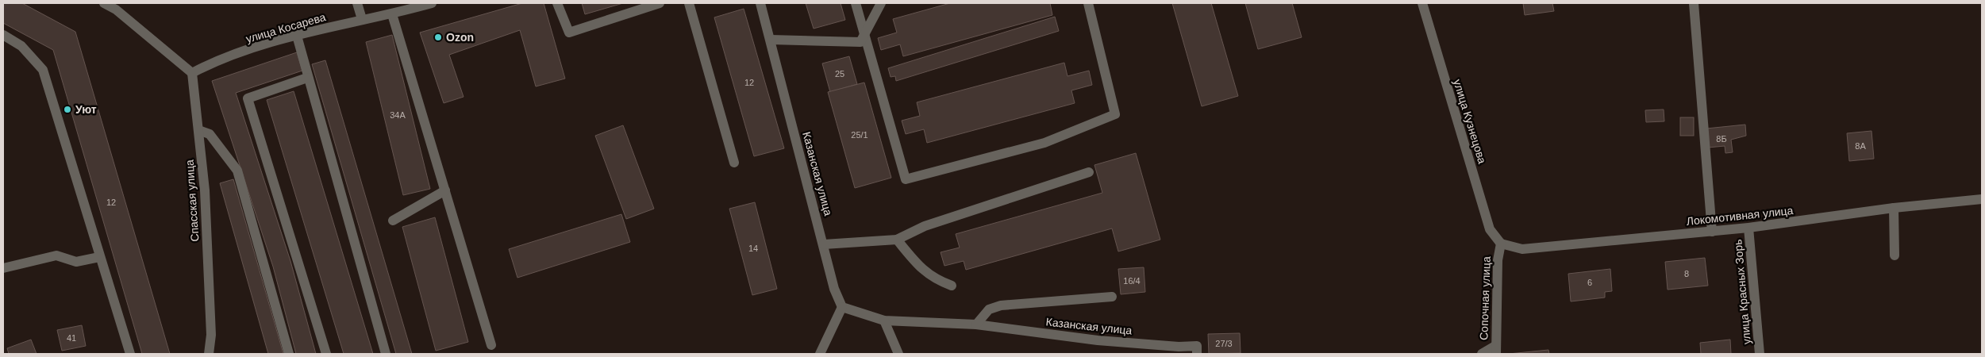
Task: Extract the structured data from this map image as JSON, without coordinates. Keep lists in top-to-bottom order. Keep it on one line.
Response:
{"streets":{"street":["улица Косарева","улица Кузнецова","Казанская улица","Спасская улица","Локомотивная улица","улица Красных Зорь","Сопочная улица"]},"crossings":[["улица Косарева","Спасская улица"],["улица Кузнецова","Локомотивная улица"],["улица Кузнецова","Сопочная улица"],["Локомотивная улица","улица Красных Зорь"],["Локомотивная улица","Сопочная улица"]],"places":["Ozon","Уют"],"house_numbers":["25","12","34А","25/1","8Б","8А","12","14","8","16/4","6","41","27/3"]}
